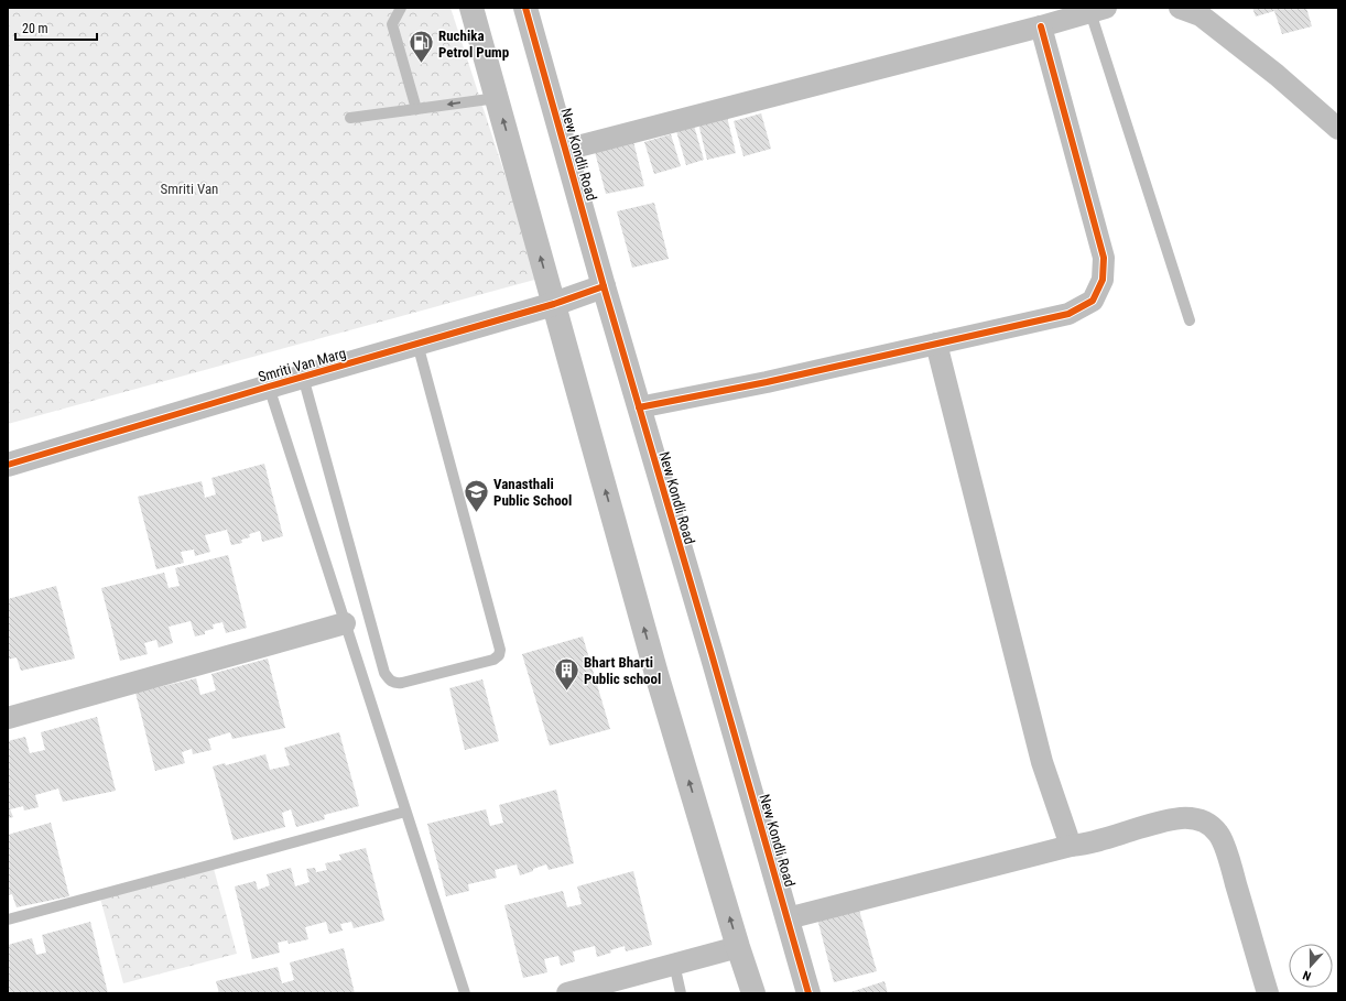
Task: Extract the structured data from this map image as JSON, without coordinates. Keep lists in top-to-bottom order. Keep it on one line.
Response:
{"streets":{"street":["New Kondli Road","Smriti Van Marg"]},"crossings":[["New Kondli Road","Smriti Van Marg"]],"parks":["Smriti Van"],"places":{"fuel station":["Ruchika Petrol Pump"],"school or university":["Vanasthali Public School"],"building":["Bhart Bharti Public school"]},"scale_bar":"20 m","north":"bottom"}
